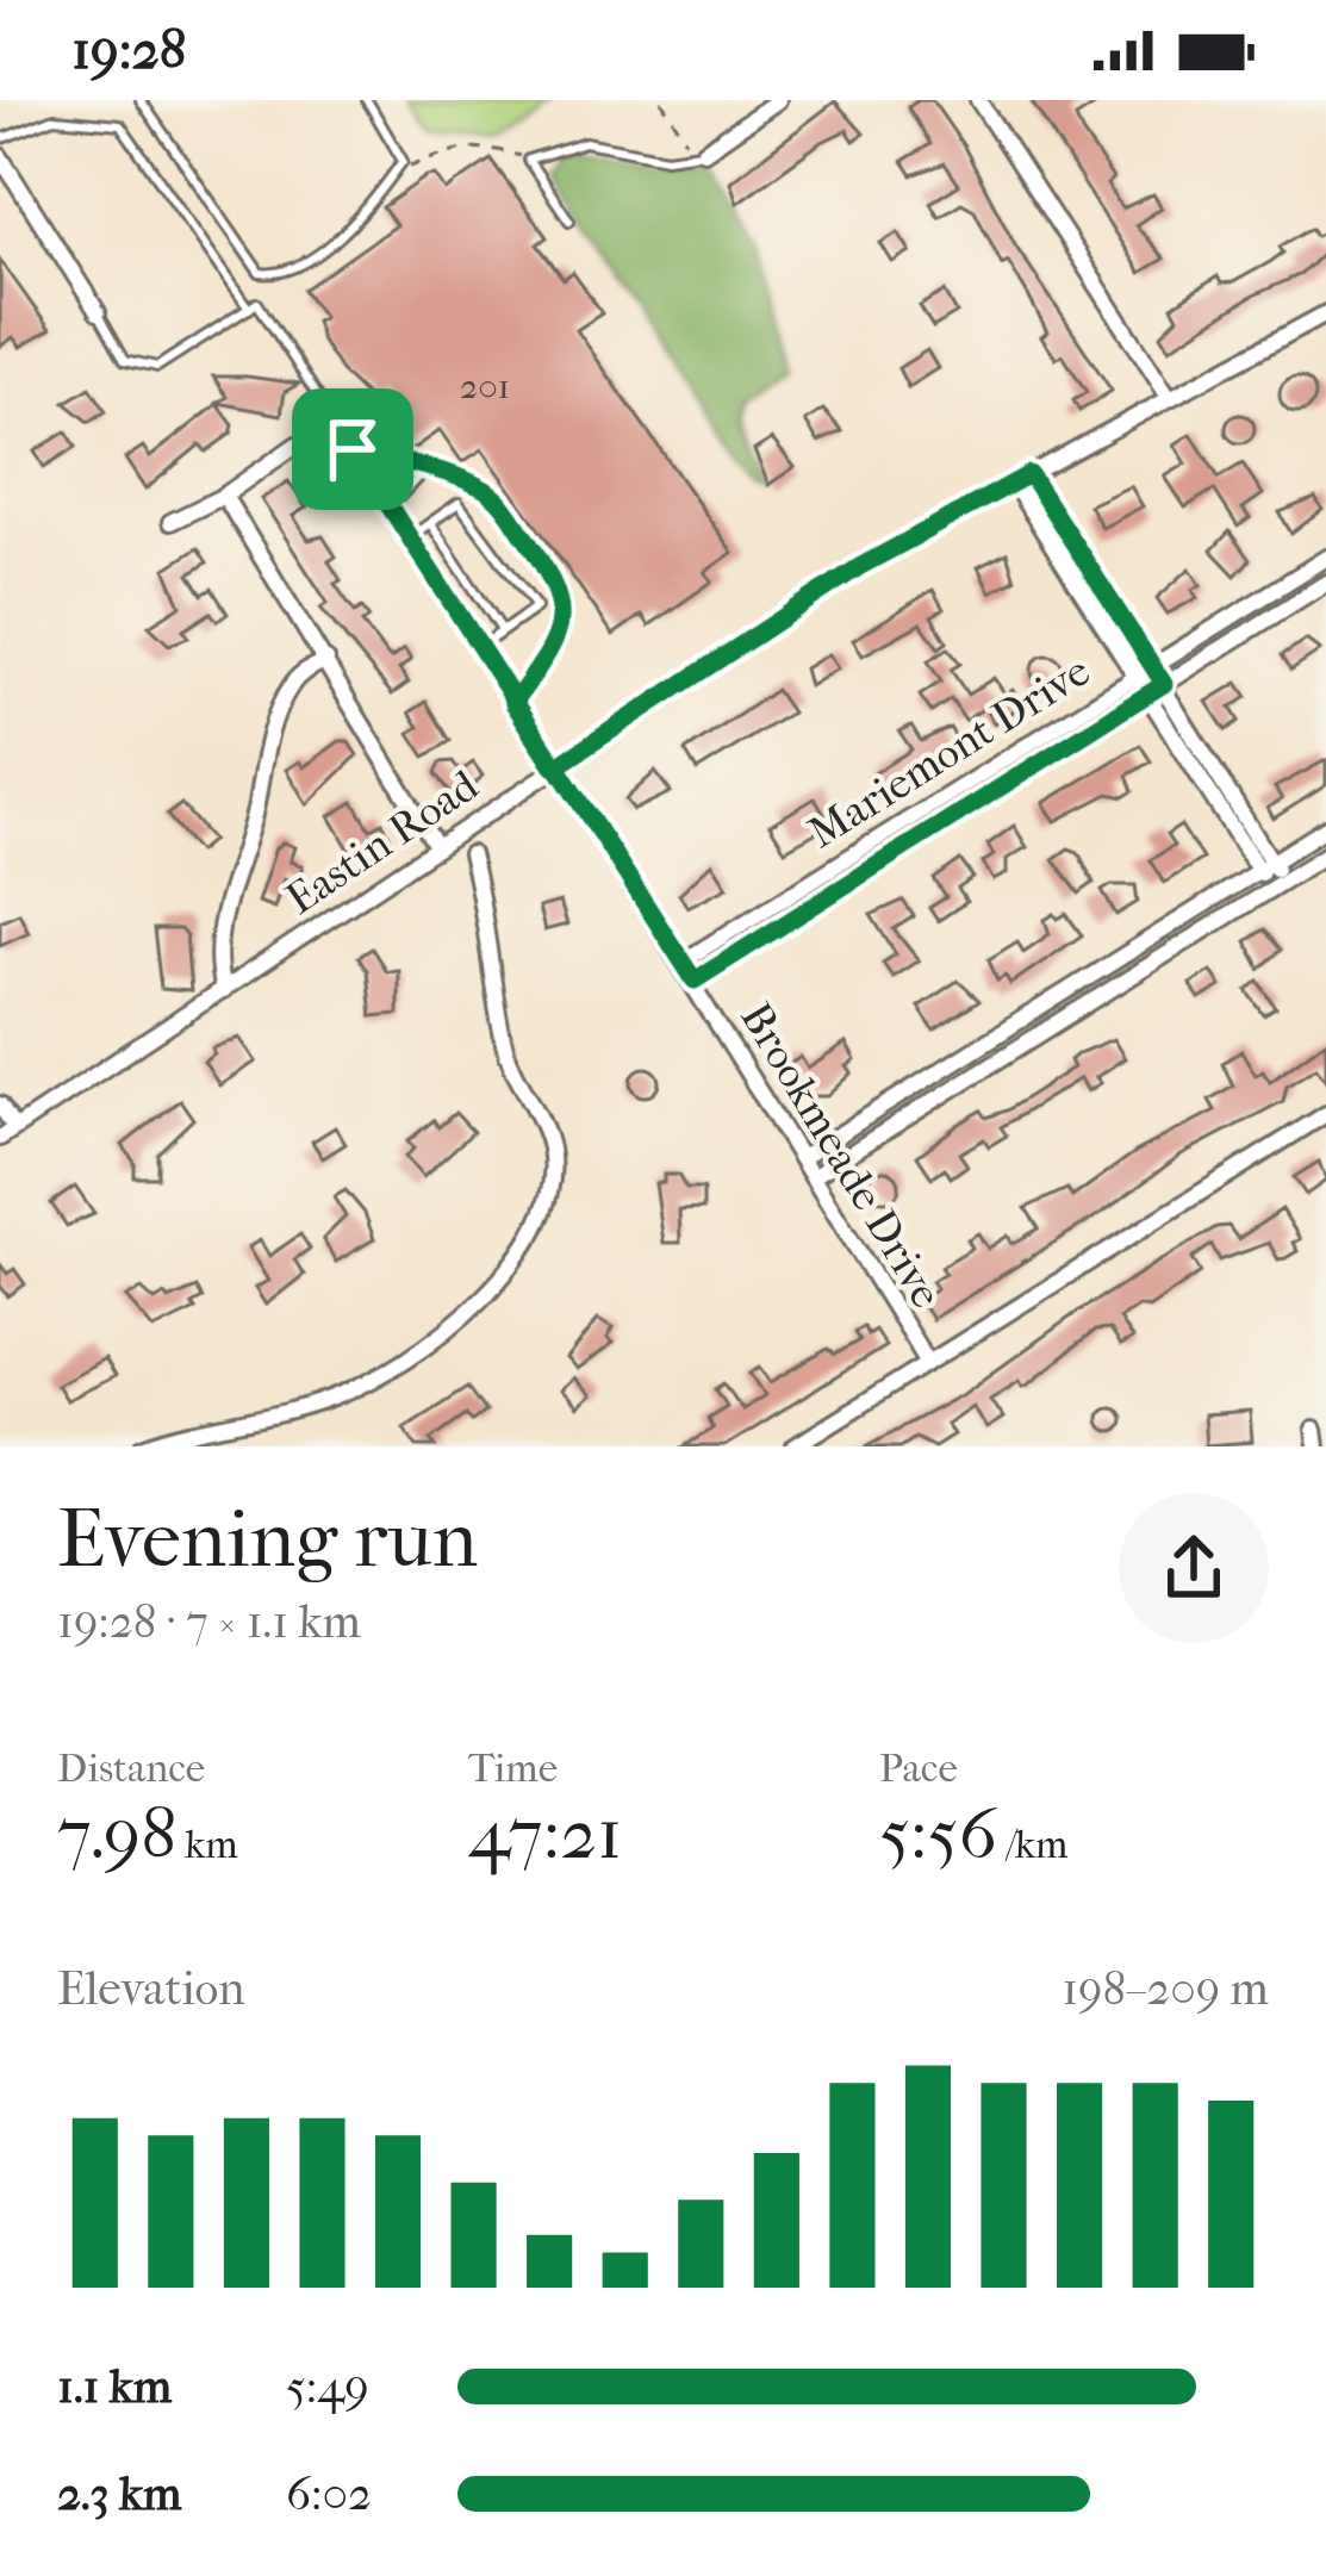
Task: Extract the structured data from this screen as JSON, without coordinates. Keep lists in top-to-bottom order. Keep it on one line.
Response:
{"streets":{"street":["Mariemont Drive","Eastin Road","Brookmeade Drive"]},"crossings":[["Mariemont Drive","Brookmeade Drive"],["Eastin Road","Brookmeade Drive"]],"house_numbers":["201"],"page":{"status":"19:28","heading":["Evening run","19:28 · 7 × 1.1 km"],"stats":[["Distance","7.98 km"],["Time","47:21"],["Pace","5:56 /km"]],"chart":["Elevation","198–209 m"],"list":[{"name":"1.1 km","note":"5:49"},{"name":"2.3 km","note":"6:02"}]}}
